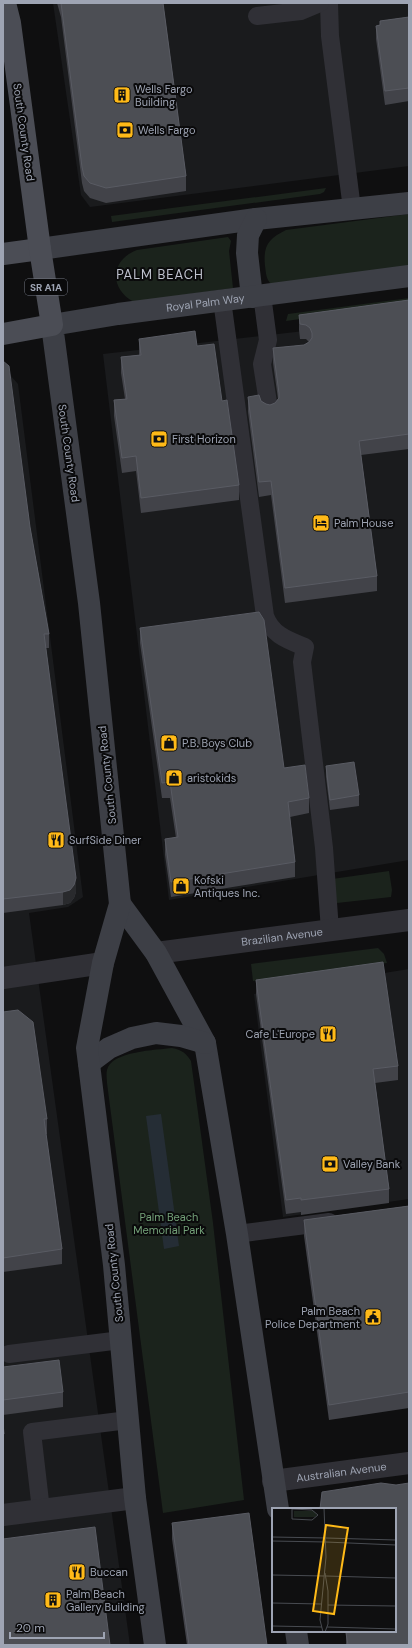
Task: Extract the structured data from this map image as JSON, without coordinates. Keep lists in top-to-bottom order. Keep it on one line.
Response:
{"streets":{"main road":["South County Road","SR A1A","Royal Palm Way"],"street":["Brazilian Avenue","Australian Avenue"]},"crossings":[["South County Road","Royal Palm Way"]],"districts":["PALM BEACH"],"parks":["Palm Beach Memorial Park"],"places":{"building":["Wells Fargo Building","Palm Beach Gallery Building"],"bank":["Wells Fargo","First Horizon","Valley Bank"],"hotel":["Palm House"],"shop":["P.B. Boys Club","aristokids","Kofski Antiques Inc."],"restaurant":["SurfSide Diner","Cafe L'Europe","Buccan"],"public building":["Palm Beach Police Department"]},"scale_bar":"20 m"}
